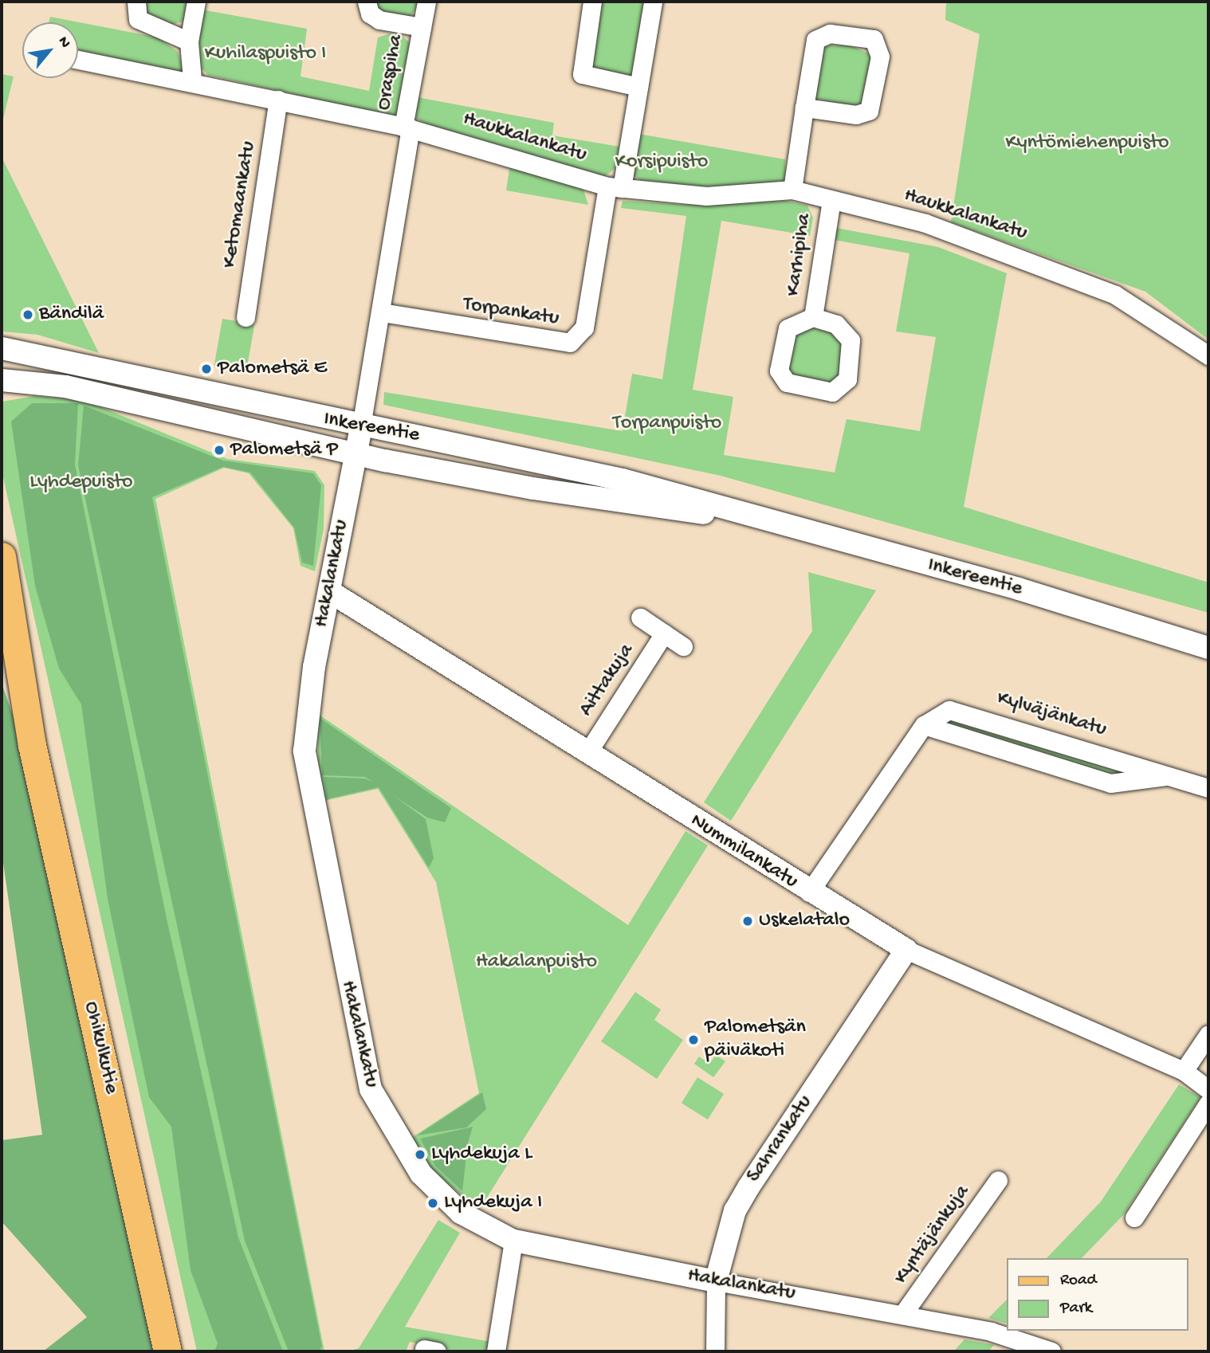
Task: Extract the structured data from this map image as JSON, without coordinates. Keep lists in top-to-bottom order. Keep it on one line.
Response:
{"streets":{"main road":["Ohikulkutie"],"street":["Oraspiha","Haukkalankatu","Ketomaankatu","Karhipiha","Torpankatu","Inkereentie","Hakalankatu","Aittakuja","Kylväjänkatu","Nummilankatu","Sahrankatu","Kyntäjänkuja"]},"crossings":[["Oraspiha","Haukkalankatu"],["Haukkalankatu","Ketomaankatu"],["Haukkalankatu","Karhipiha"],["Haukkalankatu","Torpankatu"],["Inkereentie","Hakalankatu"],["Hakalankatu","Nummilankatu"],["Hakalankatu","Sahrankatu"],["Hakalankatu","Kyntäjänkuja"],["Aittakuja","Nummilankatu"],["Kylväjänkatu","Nummilankatu"],["Nummilankatu","Sahrankatu"]],"parks":["Kuhilaspuisto I","Kyntömiehenpuisto","Korsipuisto","Torpanpuisto","Lyhdepuisto","Hakalanpuisto"],"places":["Bändilä","Palometsä E","Palometsä P","Uskelatalo","Palometsän päiväkoti","Lyhdekuja L","Lyhdekuja I"],"legend":["Road","Park"],"north":"top right"}
